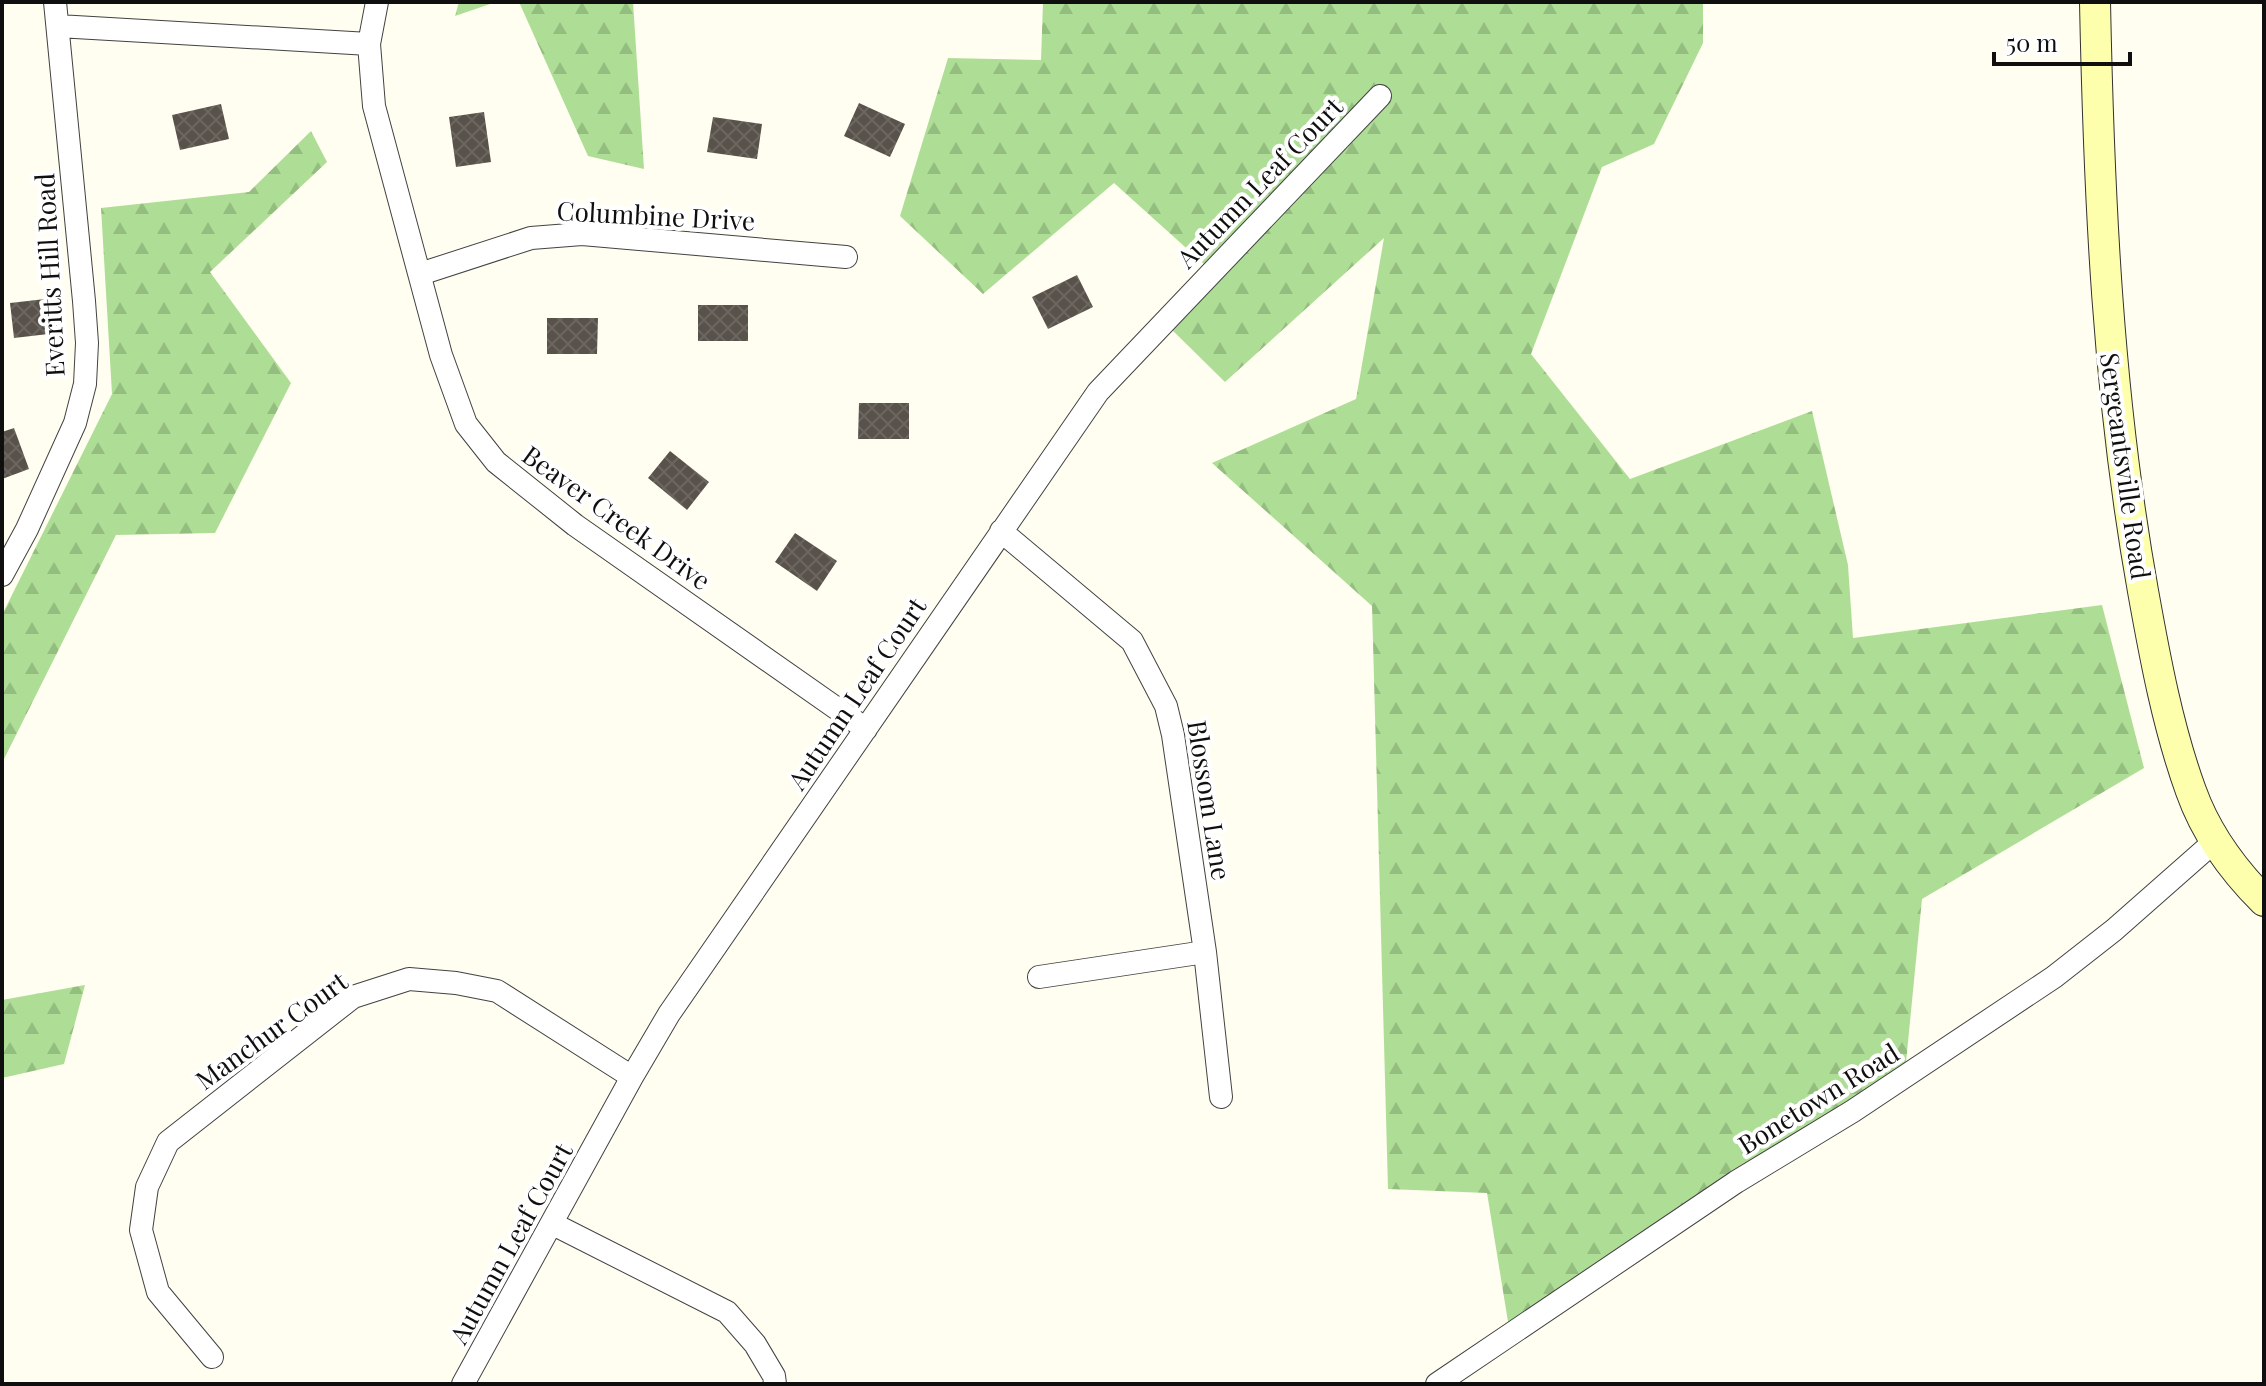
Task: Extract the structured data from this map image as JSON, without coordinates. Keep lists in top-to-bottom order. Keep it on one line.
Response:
{"streets":{"main road":["Sergeantsville Road"],"street":["Autumn Leaf Court","Columbine Drive","Everitts Hill Road","Beaver Creek Drive","Blossom Lane","Manchur Court","Bonetown Road"]},"crossings":[["Autumn Leaf Court","Beaver Creek Drive"],["Autumn Leaf Court","Blossom Lane"],["Autumn Leaf Court","Manchur Court"],["Columbine Drive","Beaver Creek Drive"],["Sergeantsville Road","Bonetown Road"]],"scale_bar":"50 m"}
